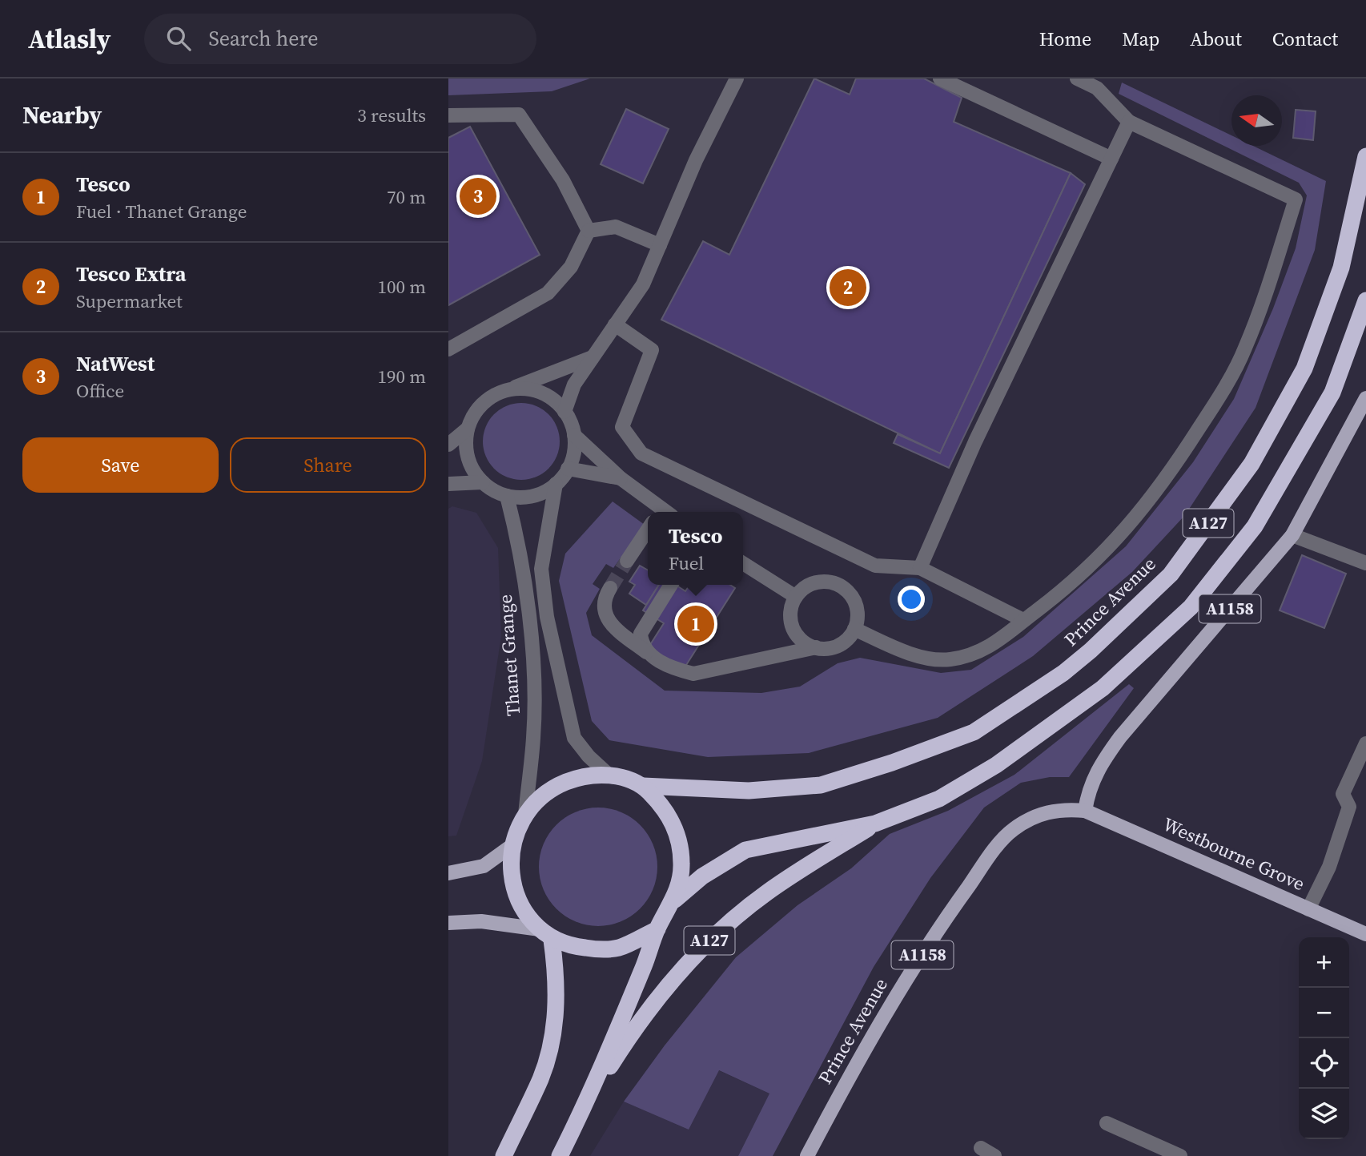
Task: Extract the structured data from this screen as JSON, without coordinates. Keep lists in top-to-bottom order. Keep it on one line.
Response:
{"streets":{"highway":["A127","Prince Avenue"],"main road":["A1158","Westbourne Grove"],"street":["Thanet Grange"]},"crossings":[["A127","Prince Avenue"],["A127","Thanet Grange"],["Prince Avenue","A1158"],["Prince Avenue","Thanet Grange"],["Prince Avenue","Westbourne Grove"],["A1158","Westbourne Grove"]],"north":"left","page":{"header":"Atlasly","search":"Search here","nav":["Home","Map","About","Contact"],"heading":["Nearby","3 results"],"list":[{"mark":"1","name":"Tesco","note":"Fuel · Thanet Grange","value":"70 m"},{"mark":"2","name":"Tesco Extra","note":"Supermarket","value":"100 m"},{"mark":"3","name":"NatWest","note":"Office","value":"190 m"}],"pins":["3","2","1"],"buttons":["Save","Share"],"popup":["Tesco","Fuel"],"map_buttons":["+","−"]}}
